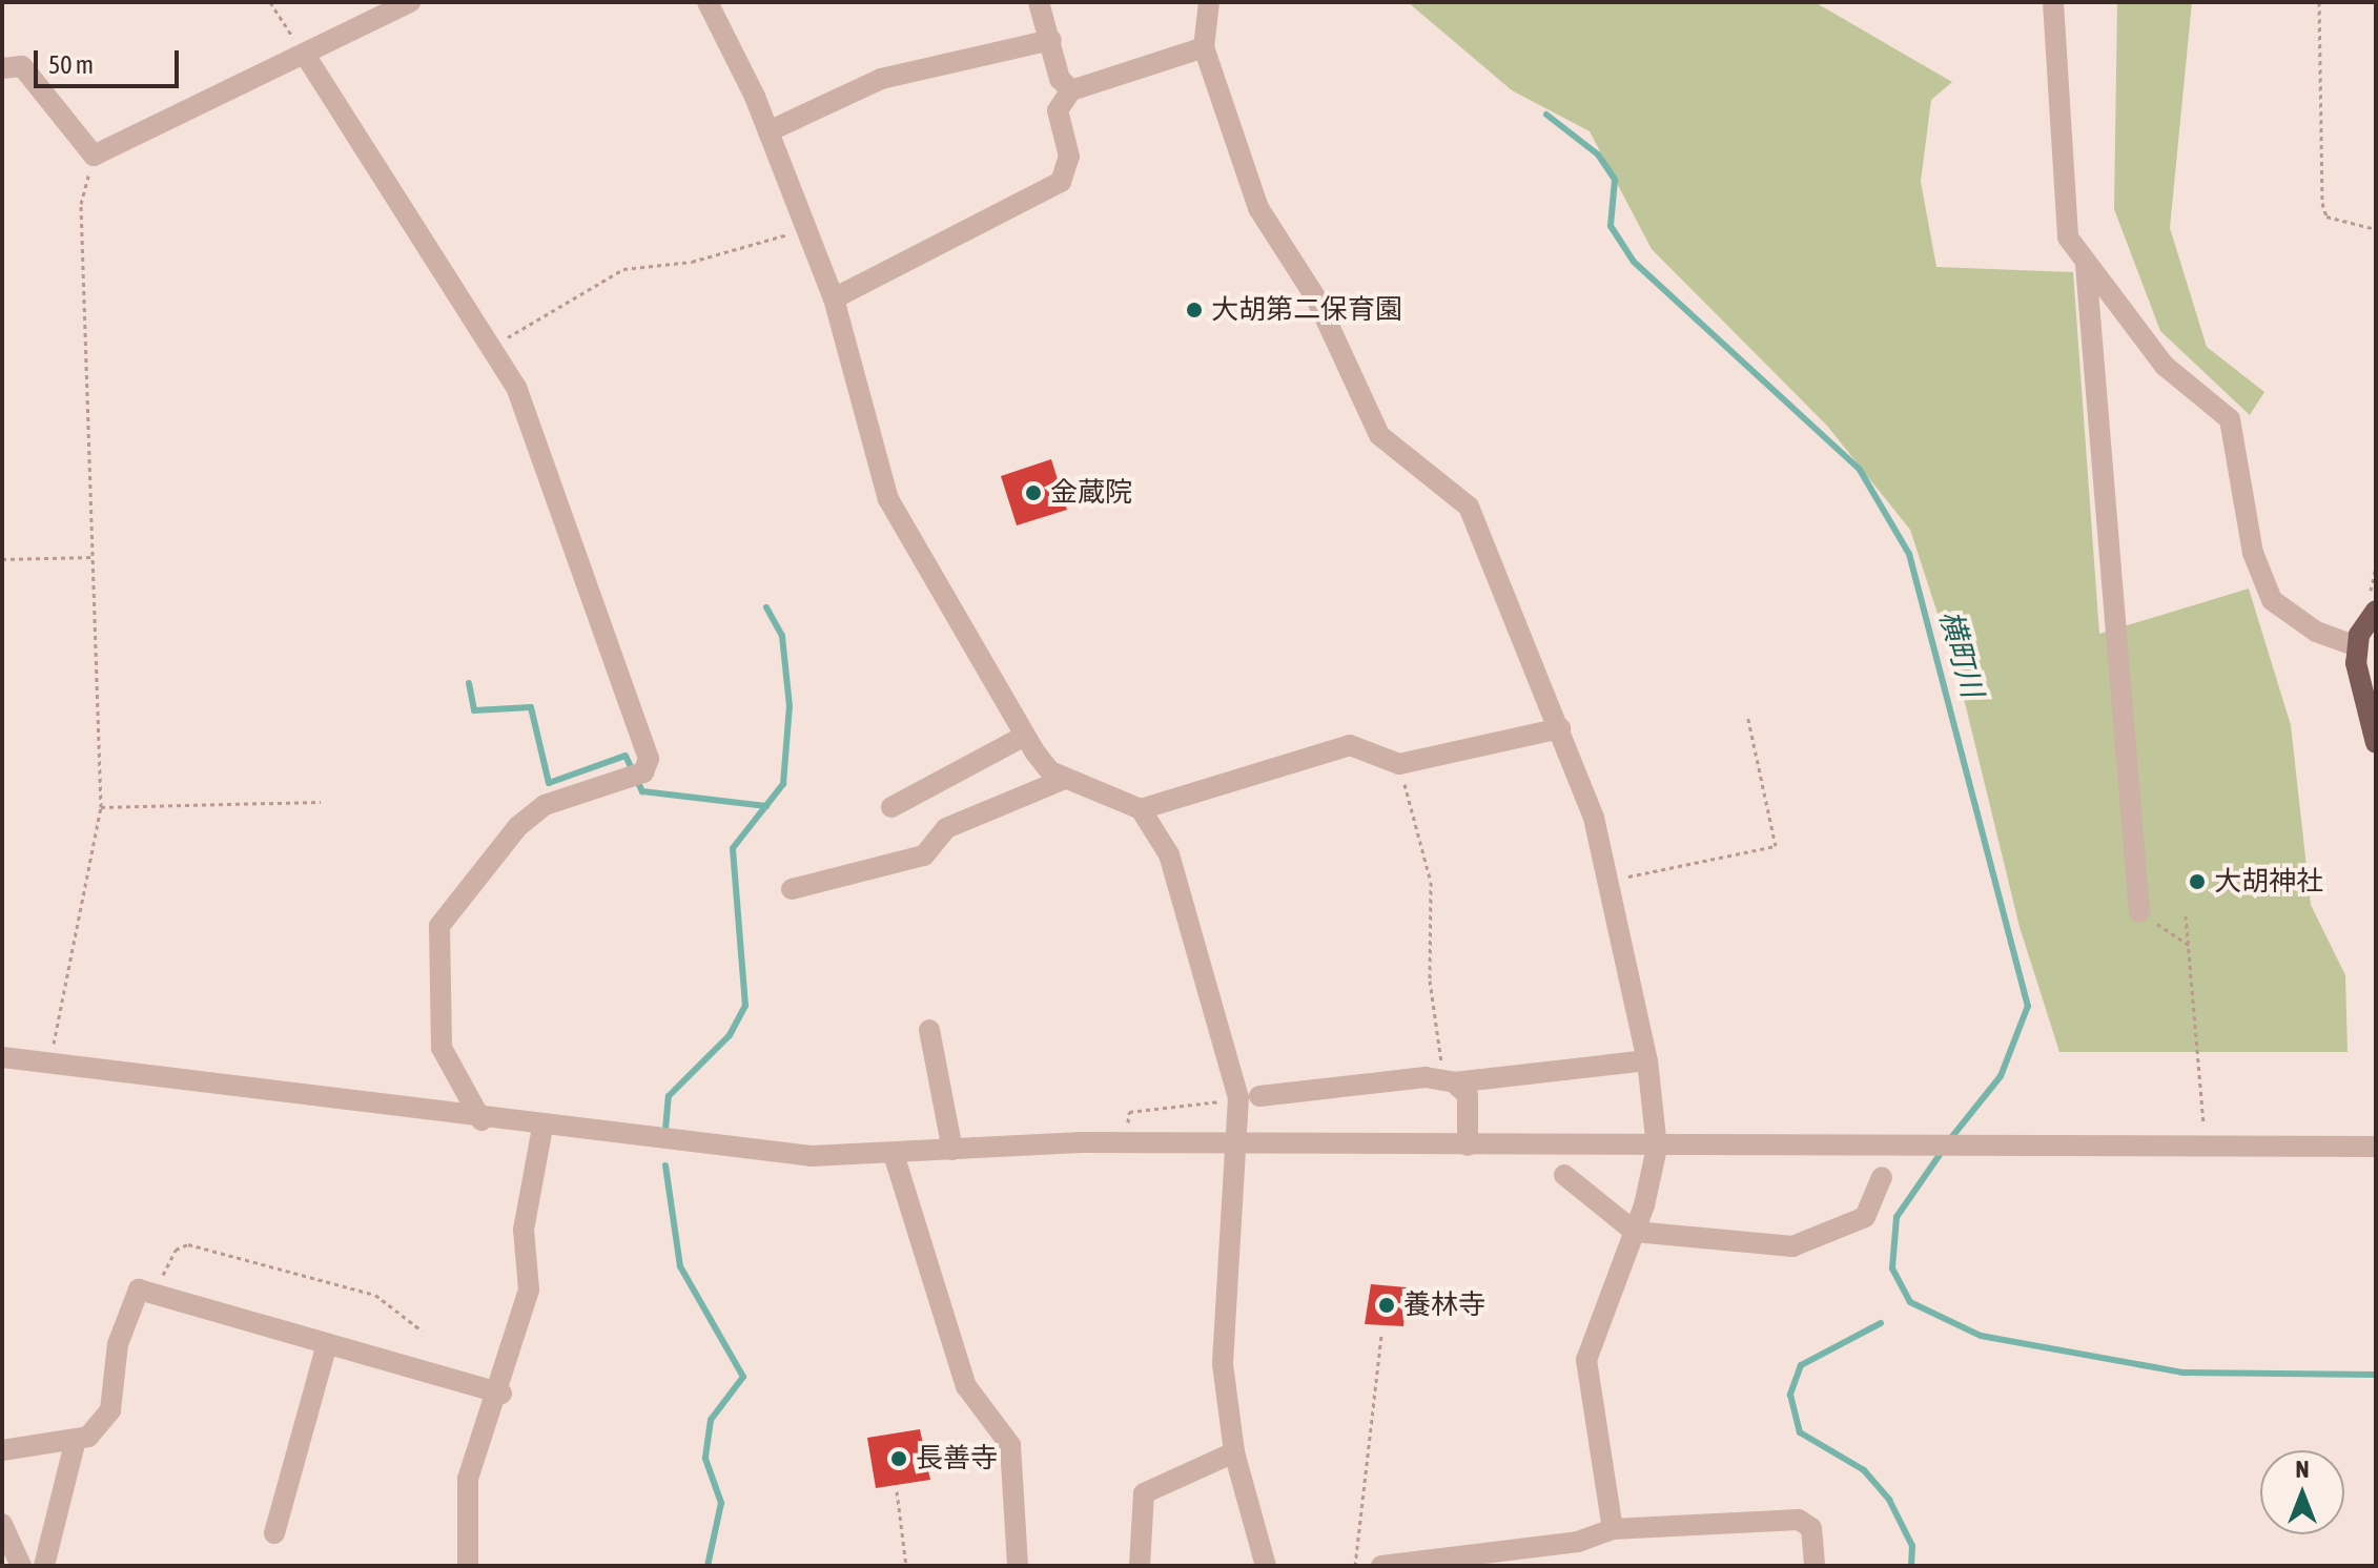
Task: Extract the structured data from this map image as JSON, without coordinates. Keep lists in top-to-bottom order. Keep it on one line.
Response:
{"water":["横町川"],"places":["大胡第二保育園","金蔵院","大胡神社","養林寺","長善寺"],"scale_bar":"50 m","north":"top"}
